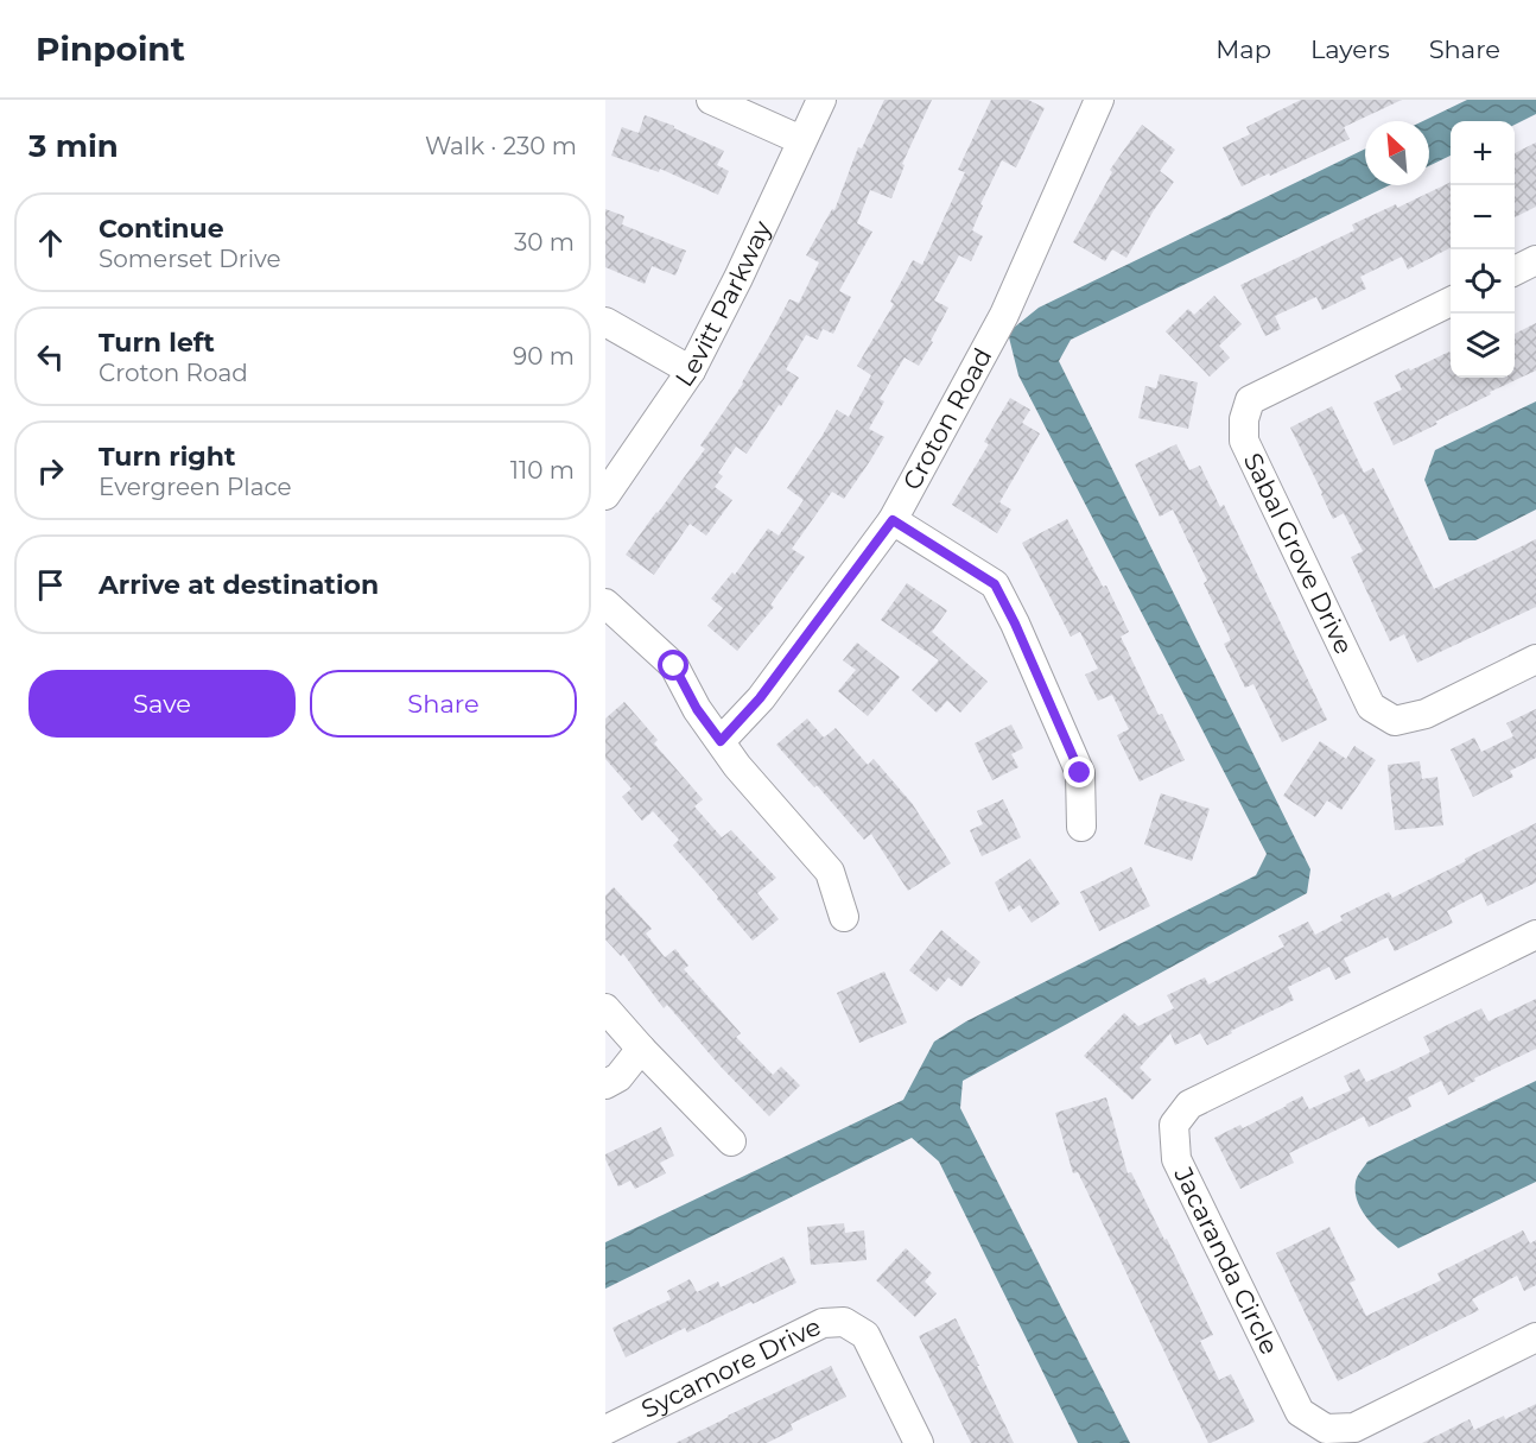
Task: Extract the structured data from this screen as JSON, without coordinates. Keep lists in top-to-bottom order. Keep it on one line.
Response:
{"streets":{"street":["Levitt Parkway","Croton Road","Sabal Grove Drive","Jacaranda Circle","Sycamore Drive"]},"north":"top left","page":{"header":"Pinpoint","nav":["Map","Layers","Share"],"heading":["3 min","Walk · 230 m"],"map_buttons":["+","−"],"list":[["Continue","Somerset Drive","30 m"],["Turn left","Croton Road","90 m"],["Turn right","Evergreen Place","110 m"],"Arrive at destination"],"buttons":["Save","Share"]}}
